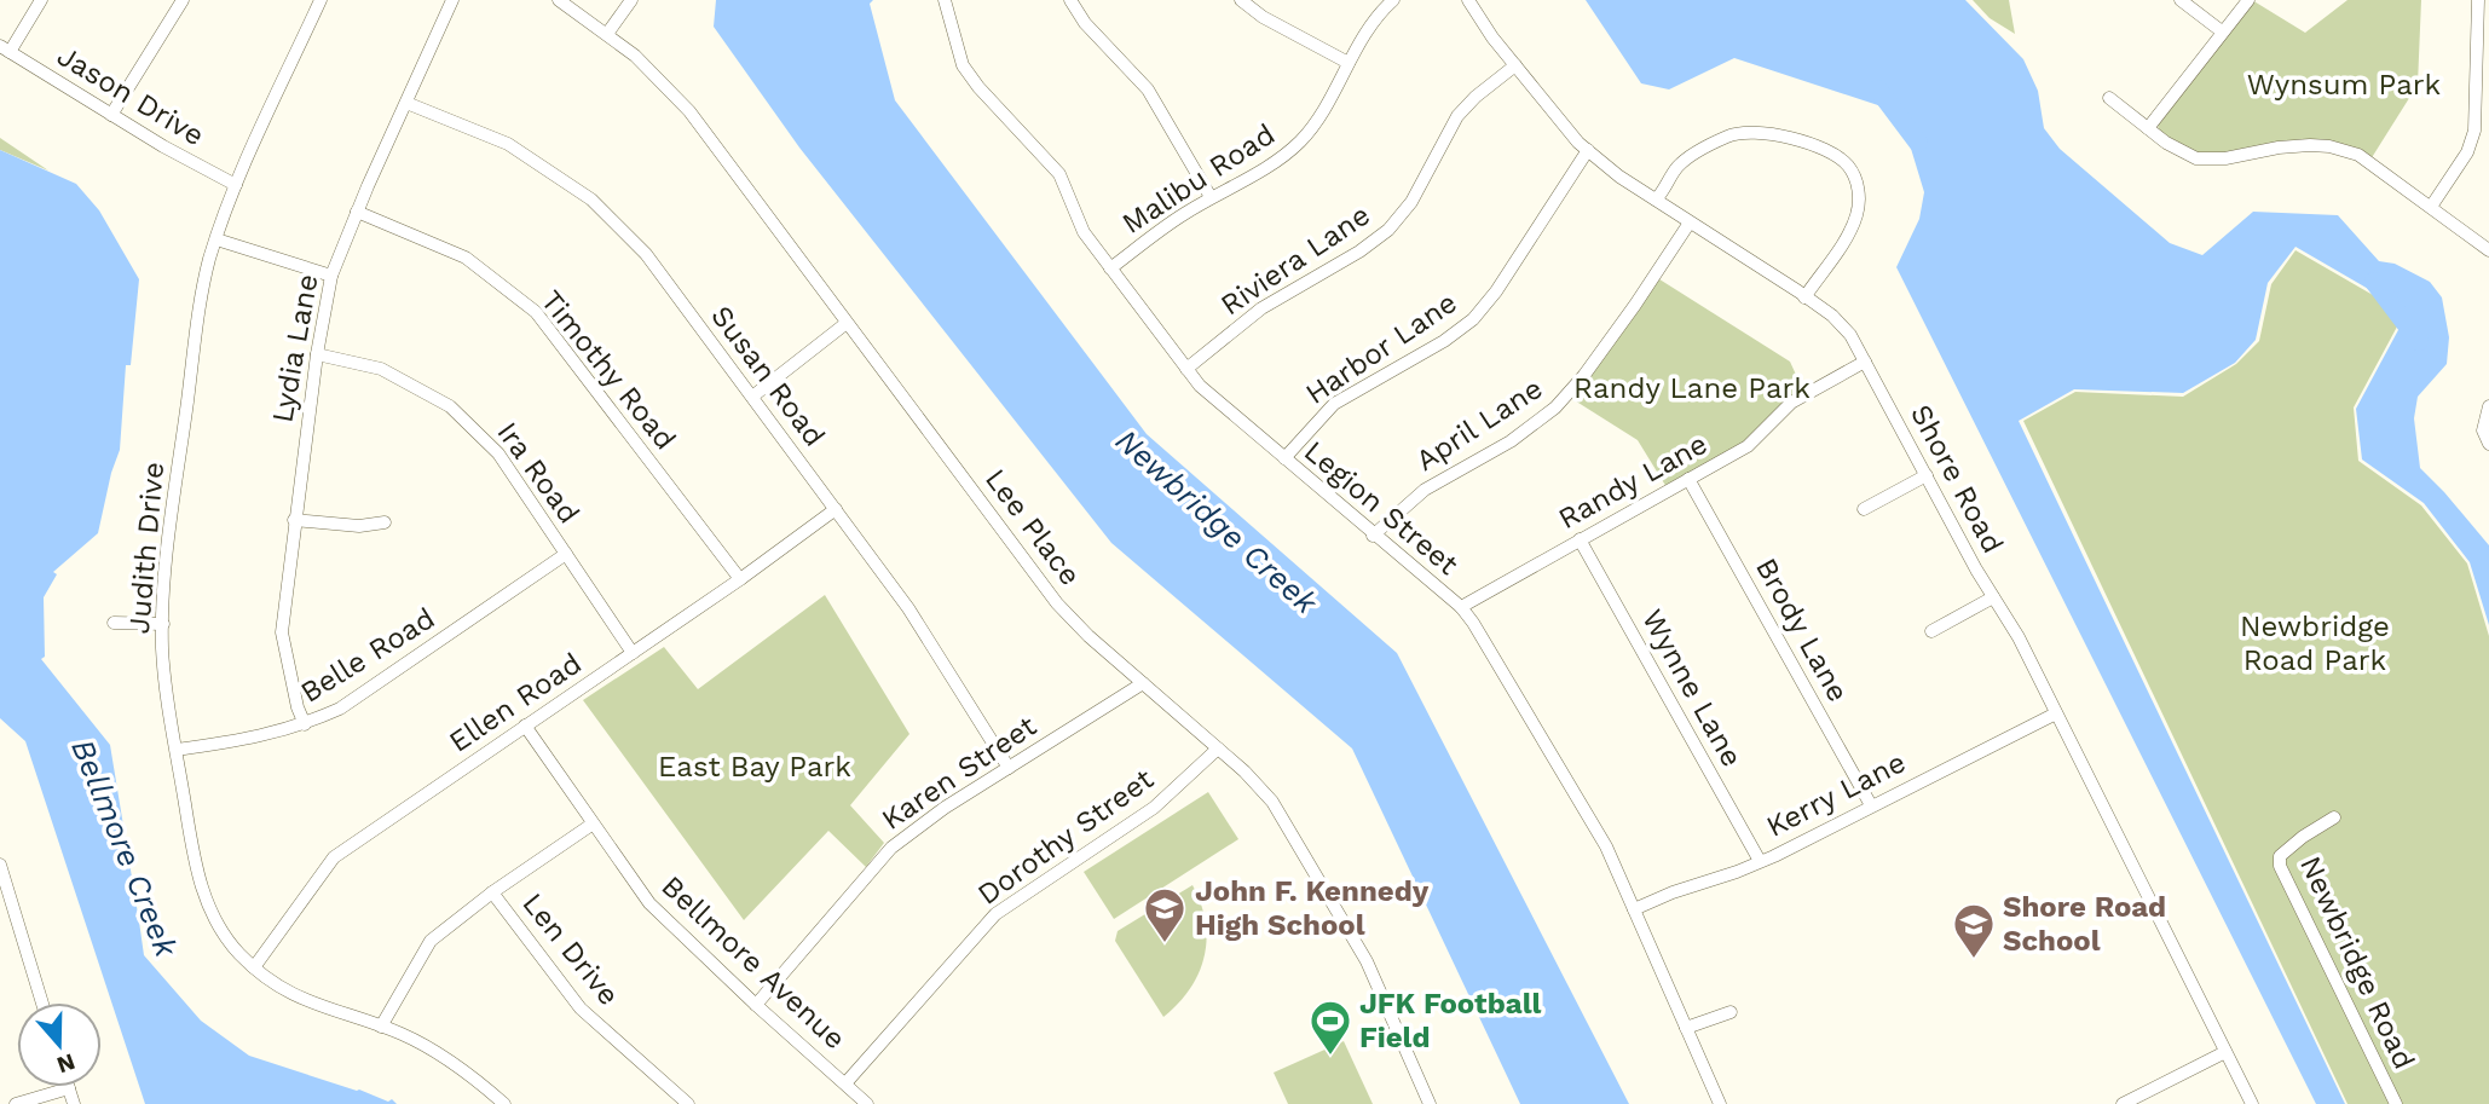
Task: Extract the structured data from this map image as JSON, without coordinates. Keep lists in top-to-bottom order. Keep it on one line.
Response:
{"streets":{"street":["Jason Drive","Malibu Road","Riviera Lane","Lydia Lane","Harbor Lane","Timothy Road","Susan Road","April Lane","Ira Road","Shore Road","Randy Lane","Legion Street","Lee Place","Judith Drive","Brody Lane","Belle Road","Wynne Lane","Ellen Road","Karen Street","Kerry Lane","Dorothy Street","Len Drive","Bellmore Avenue","Newbridge Road"]},"crossings":[["Jason Drive","Judith Drive"],["Malibu Road","Legion Street"],["Riviera Lane","Shore Road"],["Riviera Lane","Legion Street"],["Lydia Lane","Timothy Road"],["Lydia Lane","Susan Road"],["Lydia Lane","Ira Road"],["Lydia Lane","Belle Road"],["Harbor Lane","Shore Road"],["Harbor Lane","Legion Street"],["Timothy Road","Ellen Road"],["Susan Road","Ellen Road"],["Susan Road","Karen Street"],["April Lane","Shore Road"],["April Lane","Legion Street"],["Ira Road","Belle Road"],["Ira Road","Ellen Road"],["Shore Road","Randy Lane"],["Shore Road","Kerry Lane"],["Randy Lane","Legion Street"],["Randy Lane","Brody Lane"],["Randy Lane","Wynne Lane"],["Legion Street","Kerry Lane"],["Lee Place","Karen Street"],["Lee Place","Dorothy Street"],["Judith Drive","Belle Road"],["Judith Drive","Ellen Road"],["Brody Lane","Kerry Lane"],["Wynne Lane","Kerry Lane"],["Ellen Road","Bellmore Avenue"],["Karen Street","Bellmore Avenue"],["Dorothy Street","Bellmore Avenue"]],"water":["Newbridge Creek","Bellmore Creek"],"parks":["Wynsum Park","Randy Lane Park","Newbridge Road Park","East Bay Park"],"places":{"school or university":["John F. Kennedy High School","Shore Road School"],"sports":["JFK Football Field"]},"north":"bottom"}
